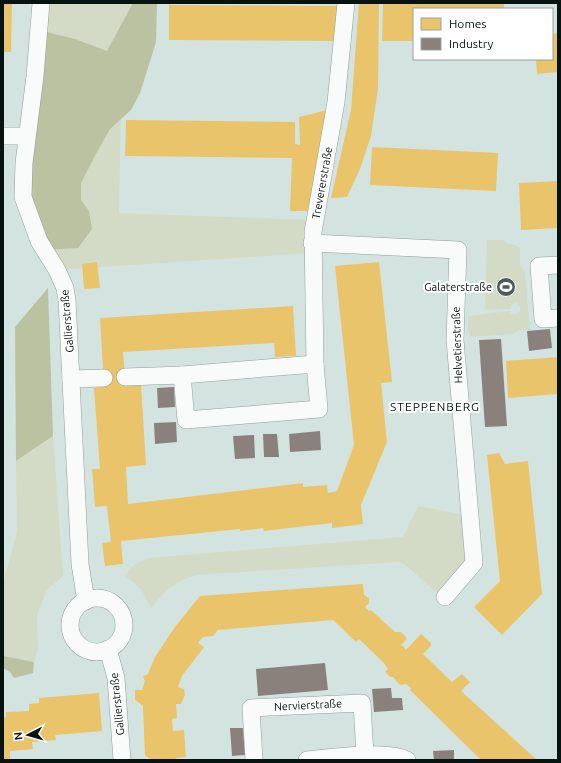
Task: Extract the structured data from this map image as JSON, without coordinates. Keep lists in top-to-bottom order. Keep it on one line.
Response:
{"streets":{"street":["Trevererstraße","Gallierstraße","Helvetierstraße","Nervierstraße"]},"crossings":[["Trevererstraße","Helvetierstraße"]],"districts":["STEPPENBERG"],"places":{"sports":["Galaterstraße"]},"legend":["Homes","Industry"],"north":"left"}
